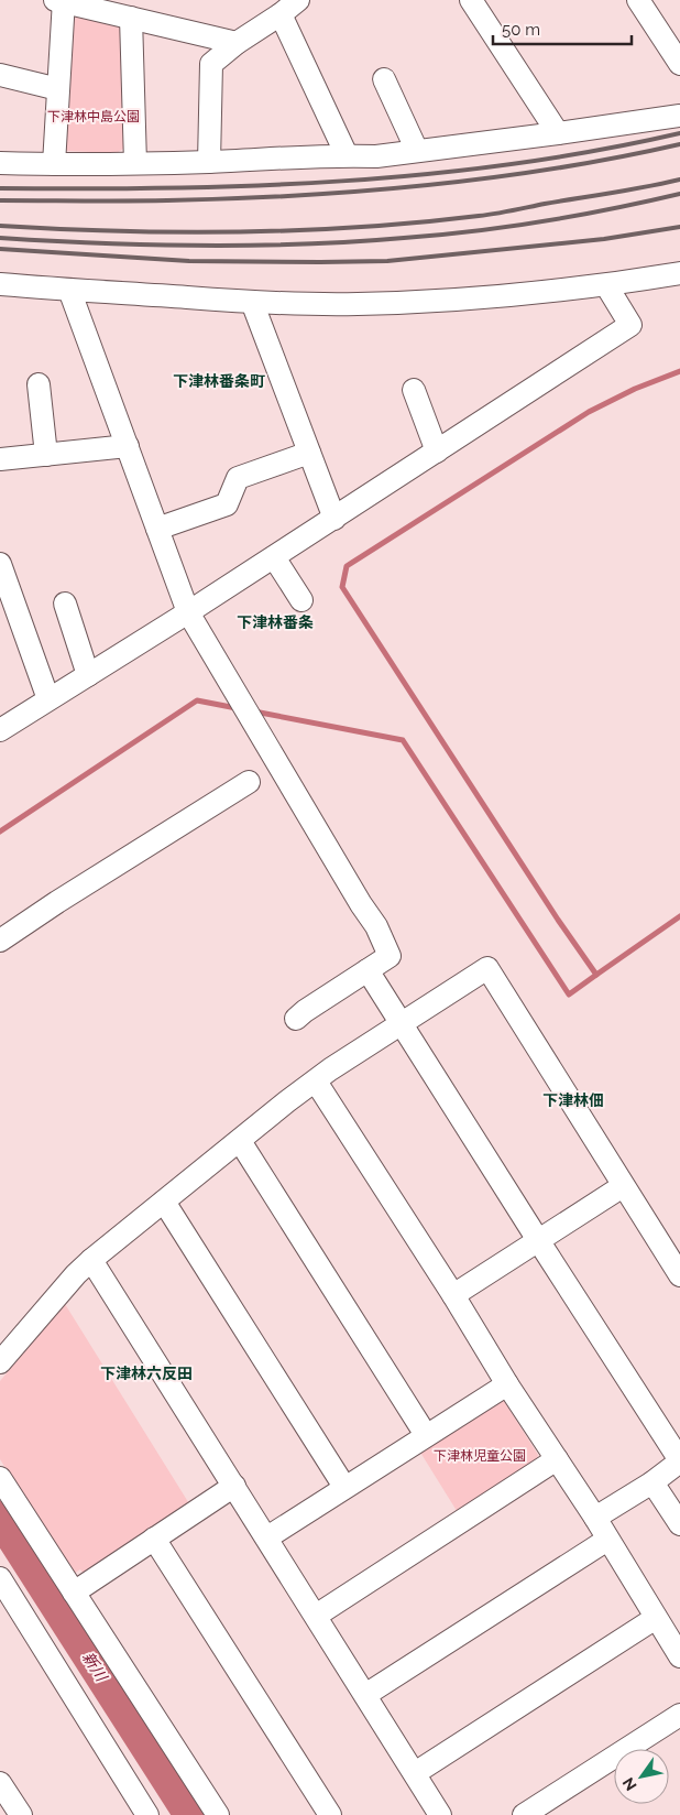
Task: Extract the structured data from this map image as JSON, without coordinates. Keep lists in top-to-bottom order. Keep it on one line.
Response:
{"districts":["下津林番条町","下津林番条","下津林佃","下津林六反田"],"water":["新川"],"parks":["下津林中島公園","下津林児童公園"],"scale_bar":"50 m","north":"bottom left"}
